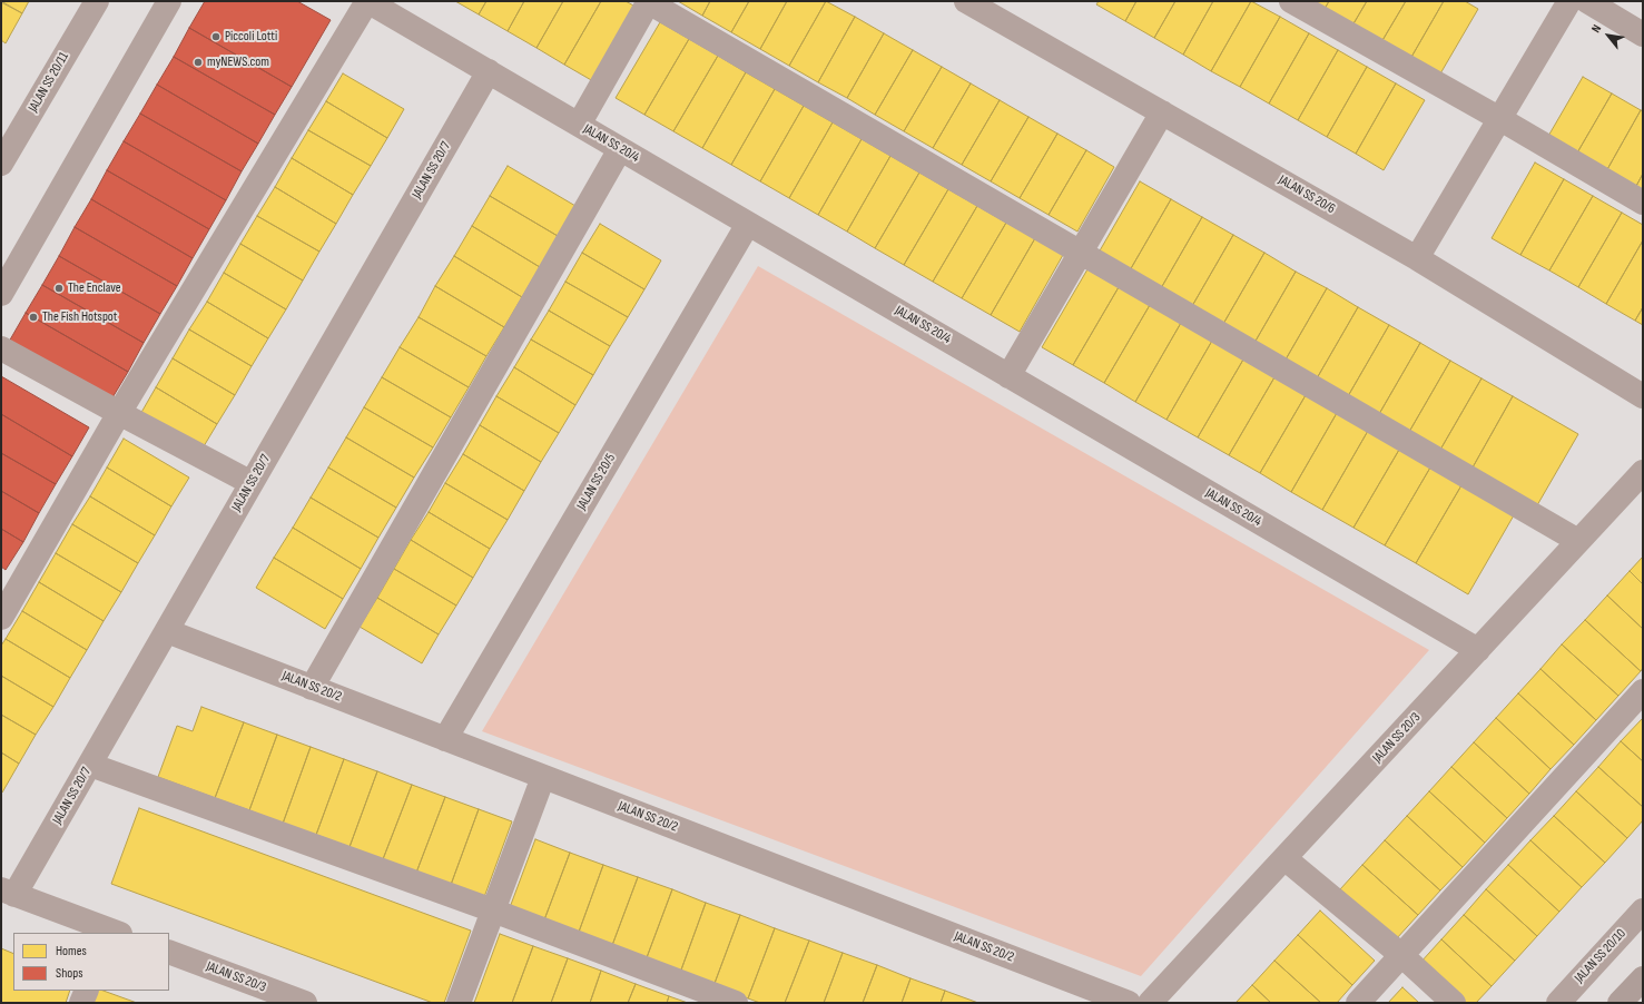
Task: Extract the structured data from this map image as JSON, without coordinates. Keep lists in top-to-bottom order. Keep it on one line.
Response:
{"streets":{"street":["JALAN SS 20/11","JALAN SS 20/4","JALAN SS 20/7","JALAN SS 20/6","JALAN SS 20/5","JALAN SS 20/2","JALAN SS 20/3","JALAN SS 20/10"]},"crossings":[["JALAN SS 20/4","JALAN SS 20/7"],["JALAN SS 20/4","JALAN SS 20/5"],["JALAN SS 20/4","JALAN SS 20/3"],["JALAN SS 20/7","JALAN SS 20/2"],["JALAN SS 20/5","JALAN SS 20/2"]],"places":["Piccoli Lotti","myNEWS.com","The Enclave","The Fish Hotspot"],"legend":["Homes","Shops"],"north":"top left"}
